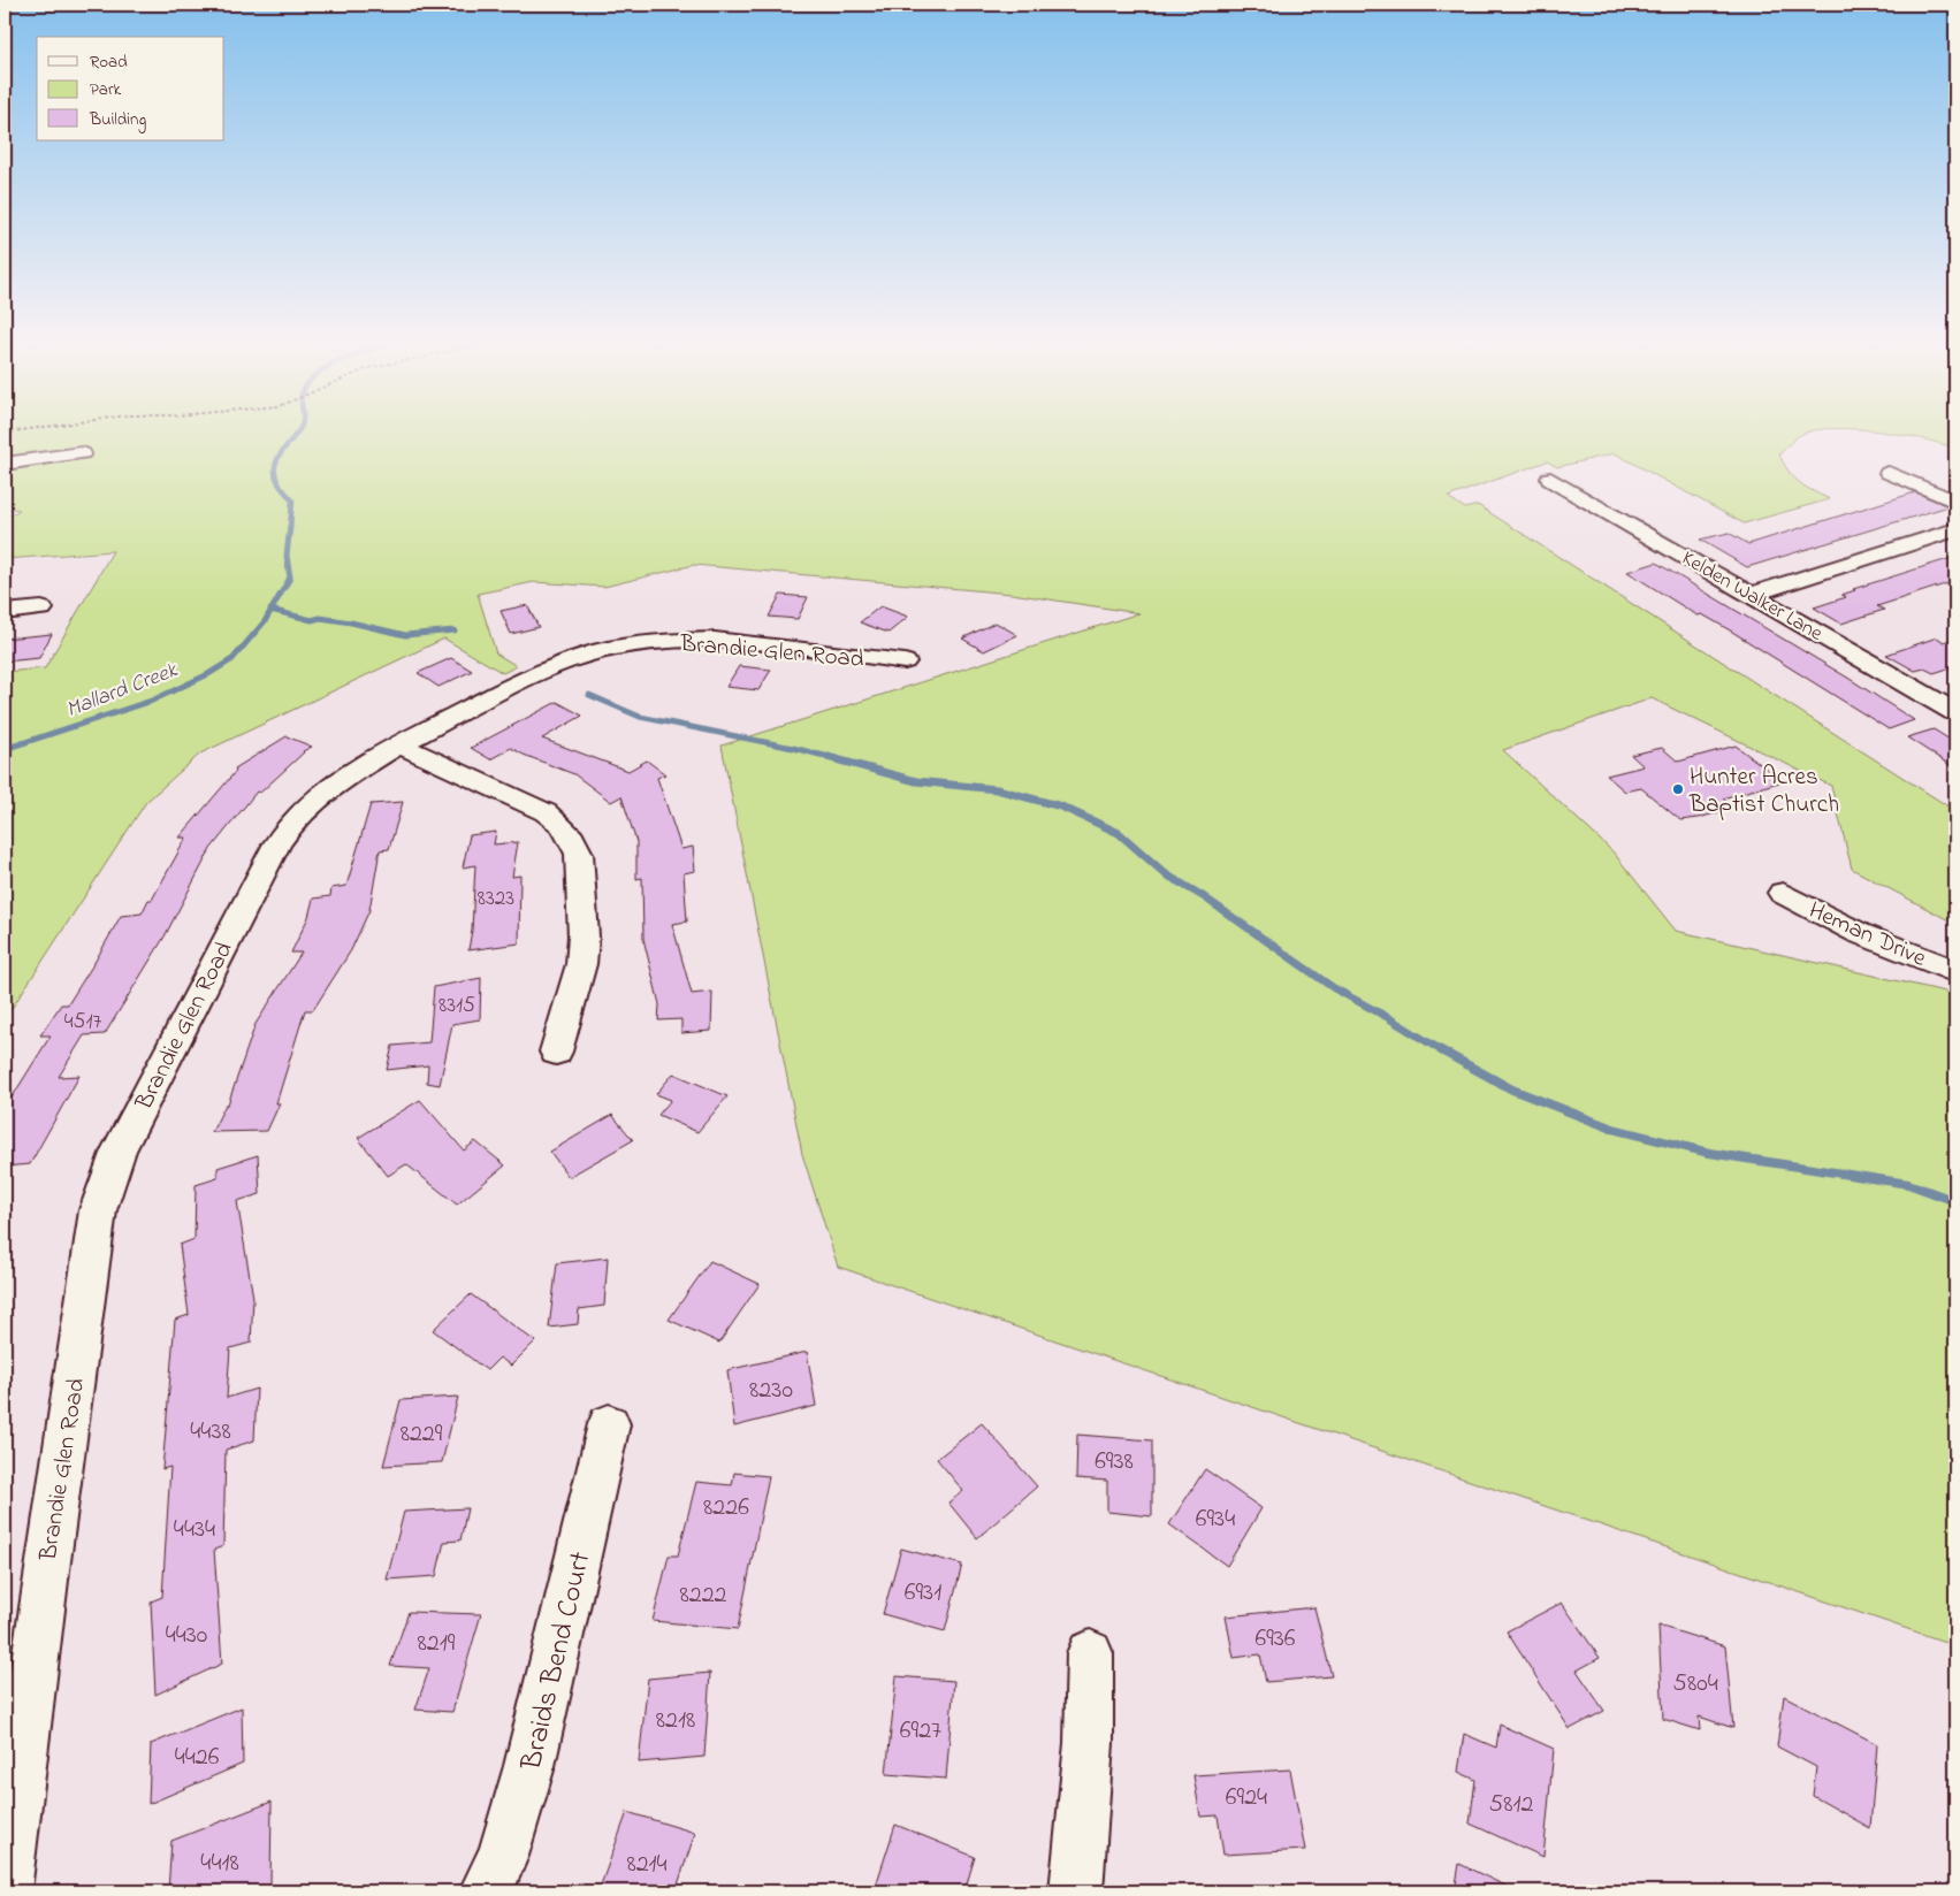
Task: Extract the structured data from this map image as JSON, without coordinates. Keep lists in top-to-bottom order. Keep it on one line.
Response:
{"streets":{"street":["Kelden Walker Lane","Brandie Glen Road","Heman Drive","Braids Bend Court"]},"water":["Mallard Creek"],"places":["Hunter Acres Baptist Church"],"house_numbers":["8323","8315","4517","8230","4438","8229","6938","8226","6934","4434","6931","8222","4430","6936","8219","5804","8218","6927","4426","6924","5812","4418","8214"],"legend":["Road","Park","Building"]}
